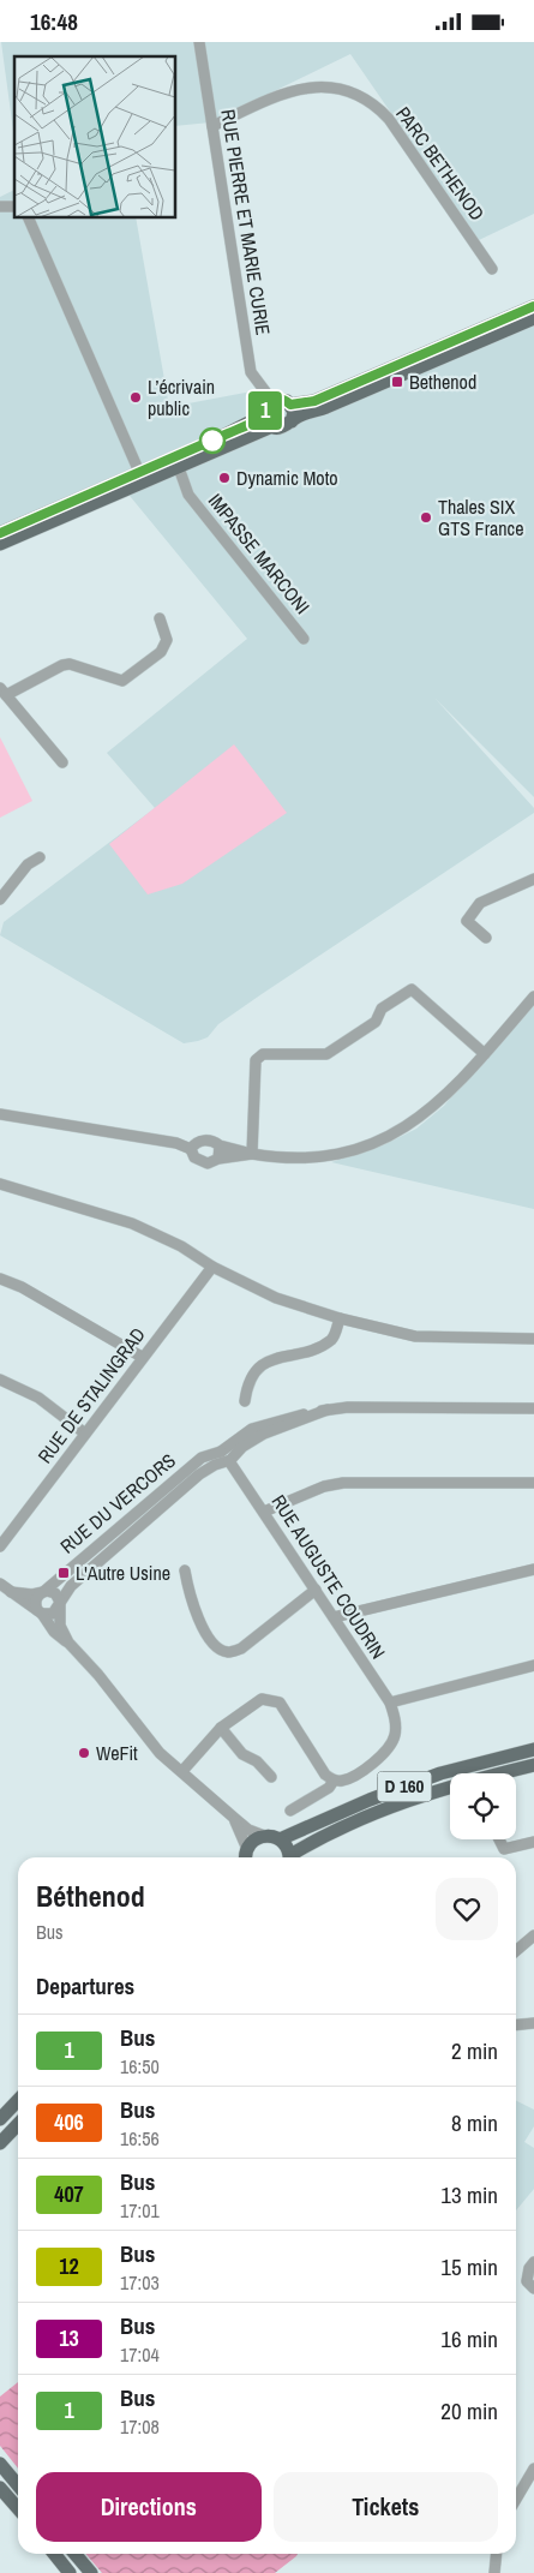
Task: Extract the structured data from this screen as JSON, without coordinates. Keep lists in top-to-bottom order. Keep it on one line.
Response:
{"streets":{"main road":["D 160"],"street":["PARC BETHENOD","RUE PIERRE ET MARIE CURIE","IMPASSE MARCONI","RUE DE STALINGRAD","RUE DU VERCORS","RUE AUGUSTE COUDRIN"]},"crossings":[["PARC BETHENOD","RUE PIERRE ET MARIE CURIE"],["RUE DU VERCORS","RUE AUGUSTE COUDRIN"]],"places":{"transit":["Bethenod","L'Autre Usine"],"other":["L’écrivain public","Dynamic Moto","Thales SIX GTS France","WeFit"]},"lines":["bus line 1"],"page":{"status":"16:48","on_map":"1","heading":[["Béthenod","Bus"],"Departures"],"list":[{"mark":"1","name":"Bus","note":"16:50","value":"2 min"},{"mark":"406","name":"Bus","note":"16:56","value":"8 min"},{"mark":"407","name":"Bus","note":"17:01","value":"13 min"},{"mark":"12","name":"Bus","note":"17:03","value":"15 min"},{"mark":"13","name":"Bus","note":"17:04","value":"16 min"},{"mark":"1","name":"Bus","note":"17:08","value":"20 min"}],"buttons":["Directions","Tickets"]}}
